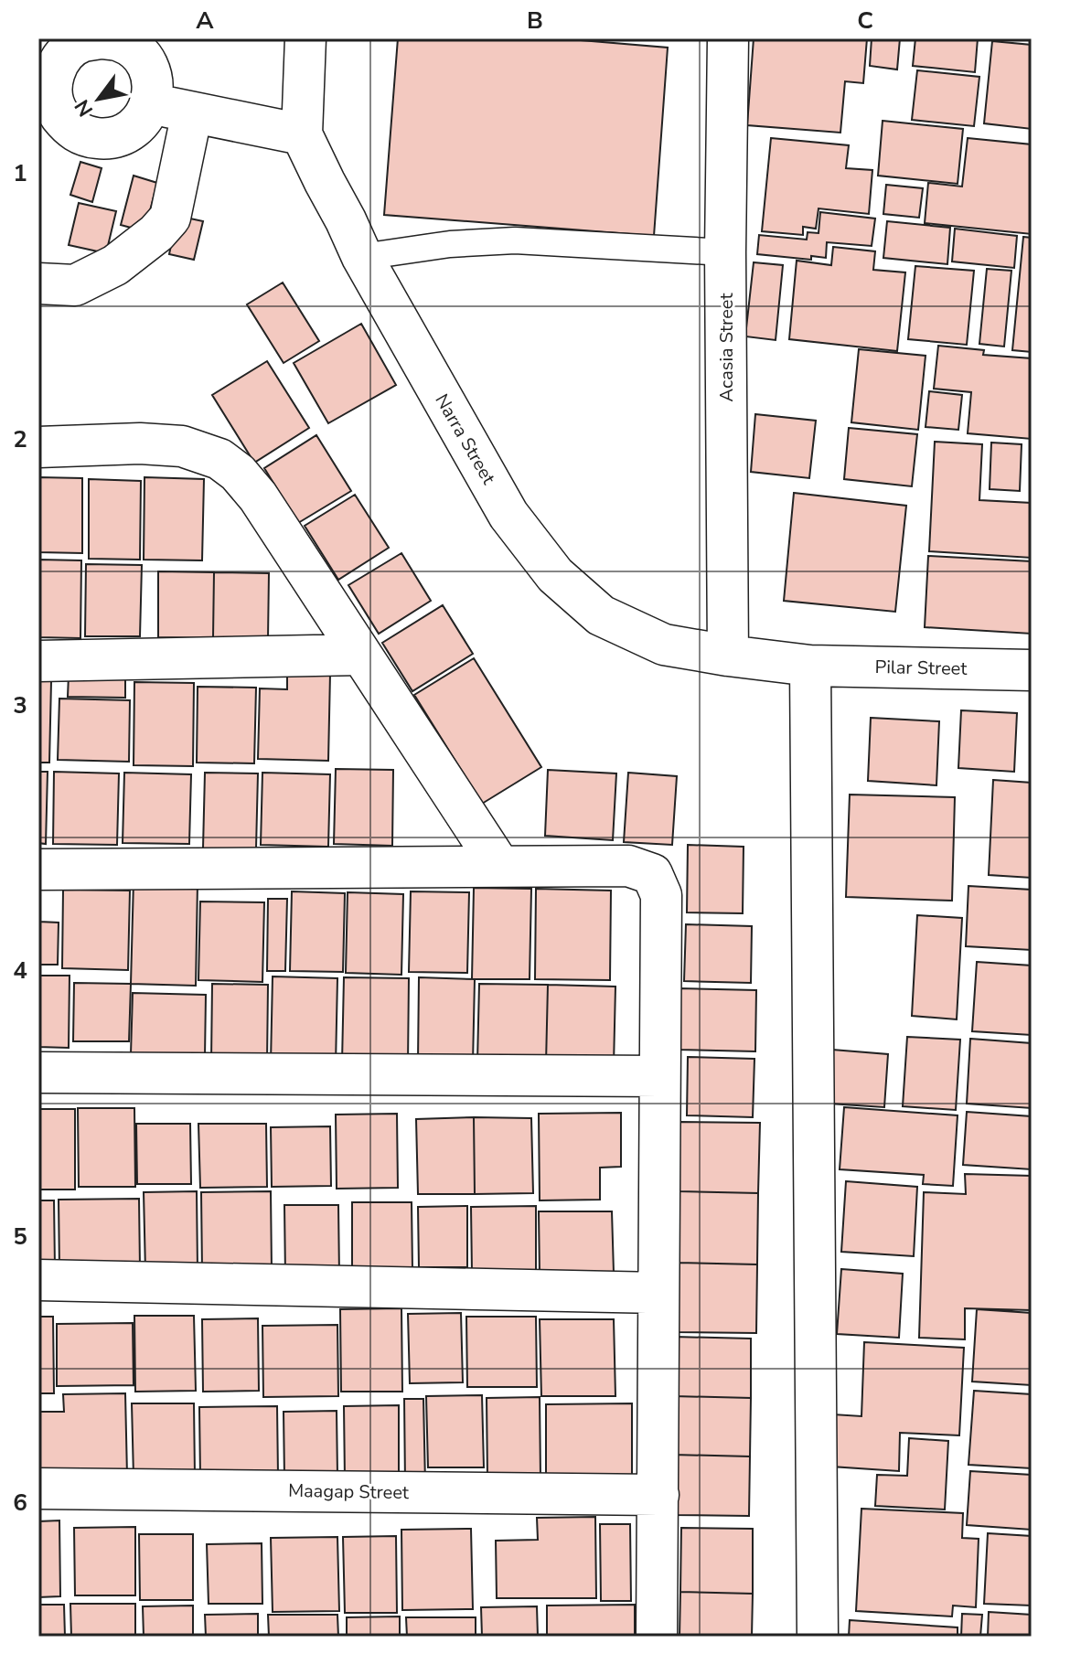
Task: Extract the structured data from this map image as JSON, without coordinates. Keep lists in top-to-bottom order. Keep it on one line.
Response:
{"streets":{"street":["Acasia Street","Narra Street","Pilar Street","Maagap Street"]},"crossings":[["Acasia Street","Narra Street"],["Narra Street","Pilar Street"]],"north":"bottom left","grid":{"columns":["A","B","C"],"rows":["1","2","3","4","5","6"]}}
